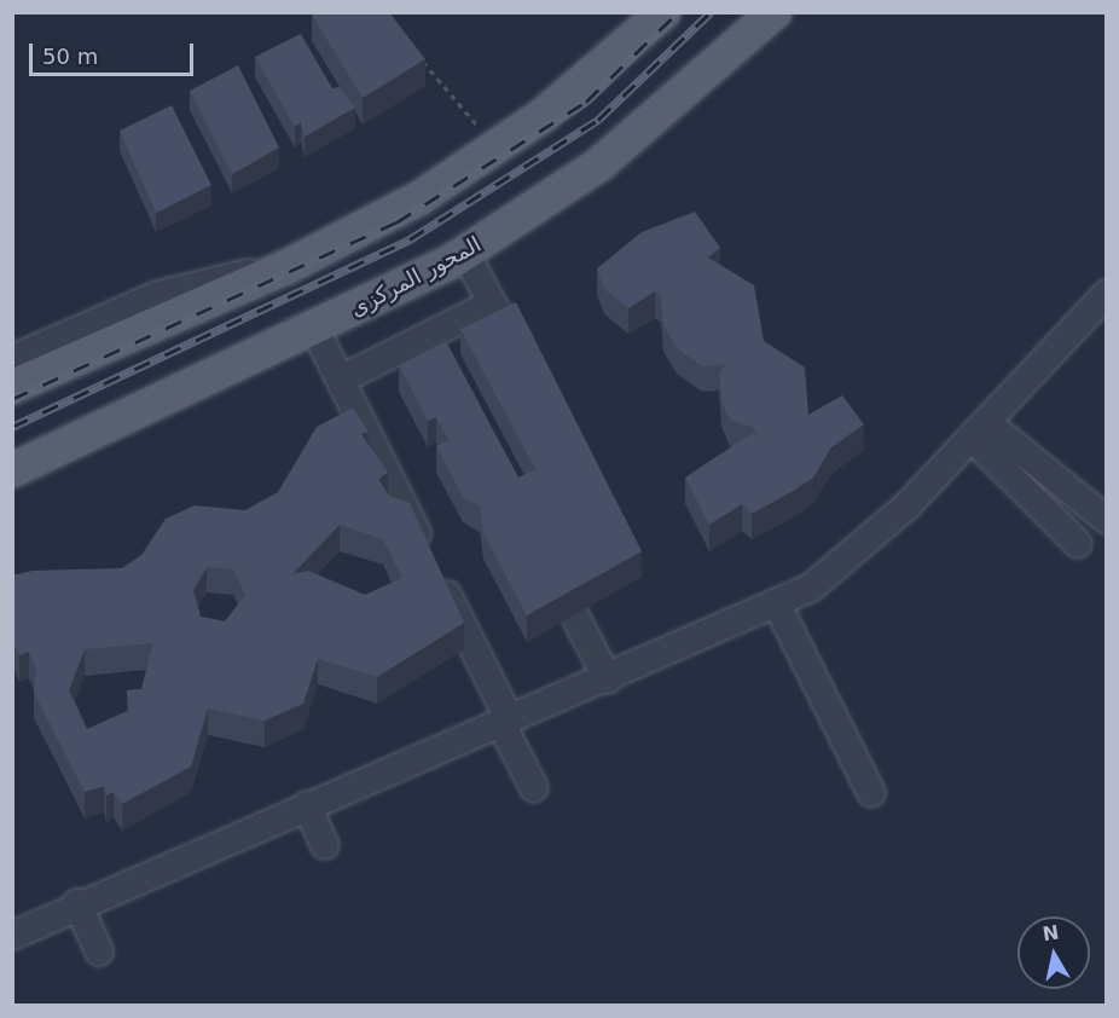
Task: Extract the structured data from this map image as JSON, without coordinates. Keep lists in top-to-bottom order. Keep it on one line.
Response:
{"streets":{"main road":["المحور المركزى"]},"scale_bar":"50 m","north":"top"}
